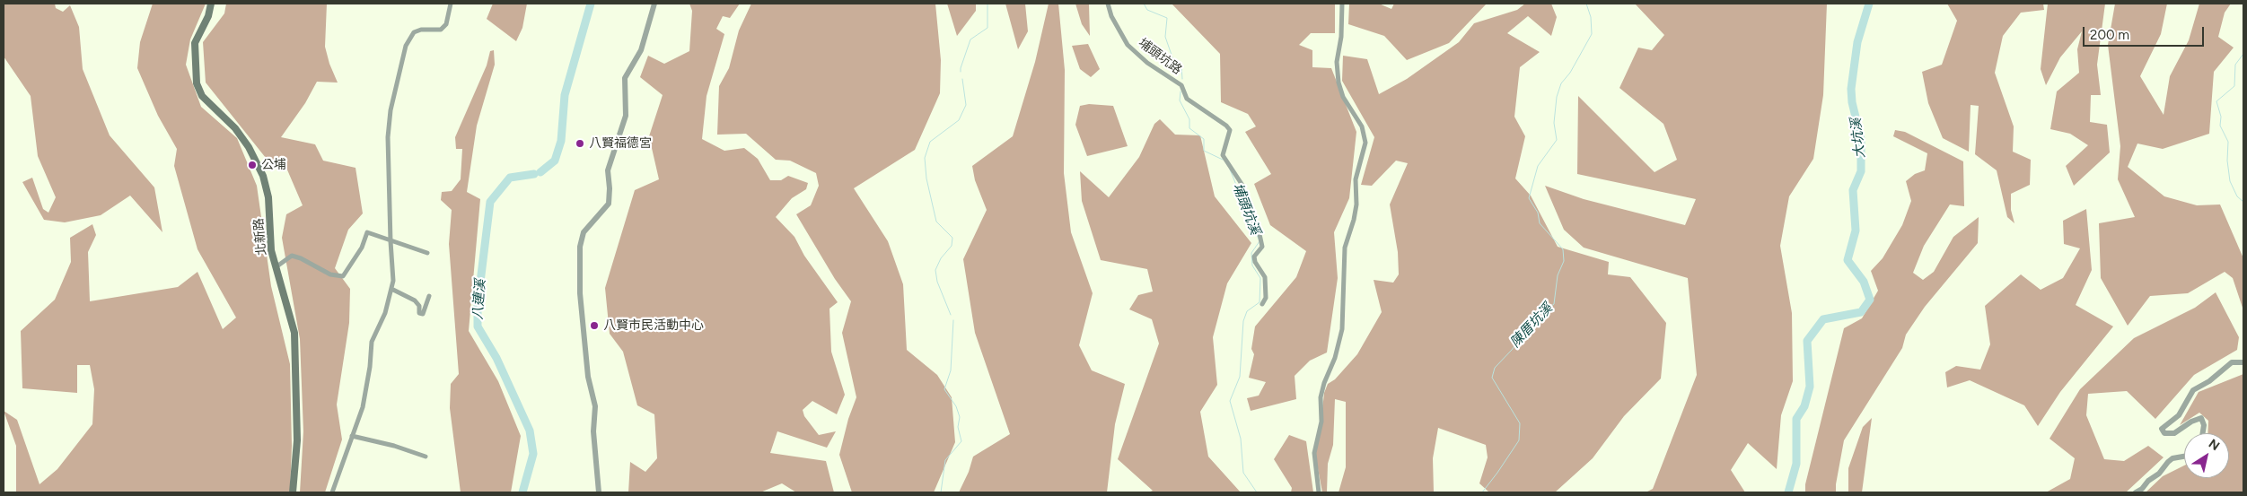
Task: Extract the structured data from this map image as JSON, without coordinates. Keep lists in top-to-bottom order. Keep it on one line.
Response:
{"streets":{"main road":["北新路"],"street":["埔頭坑路"]},"water":["大坑溪","埔頭坑溪","八連溪","陳厝坑溪"],"places":["八賢福德宮","公埔","八賢市民活動中心"],"scale_bar":"200 m","north":"top right"}
